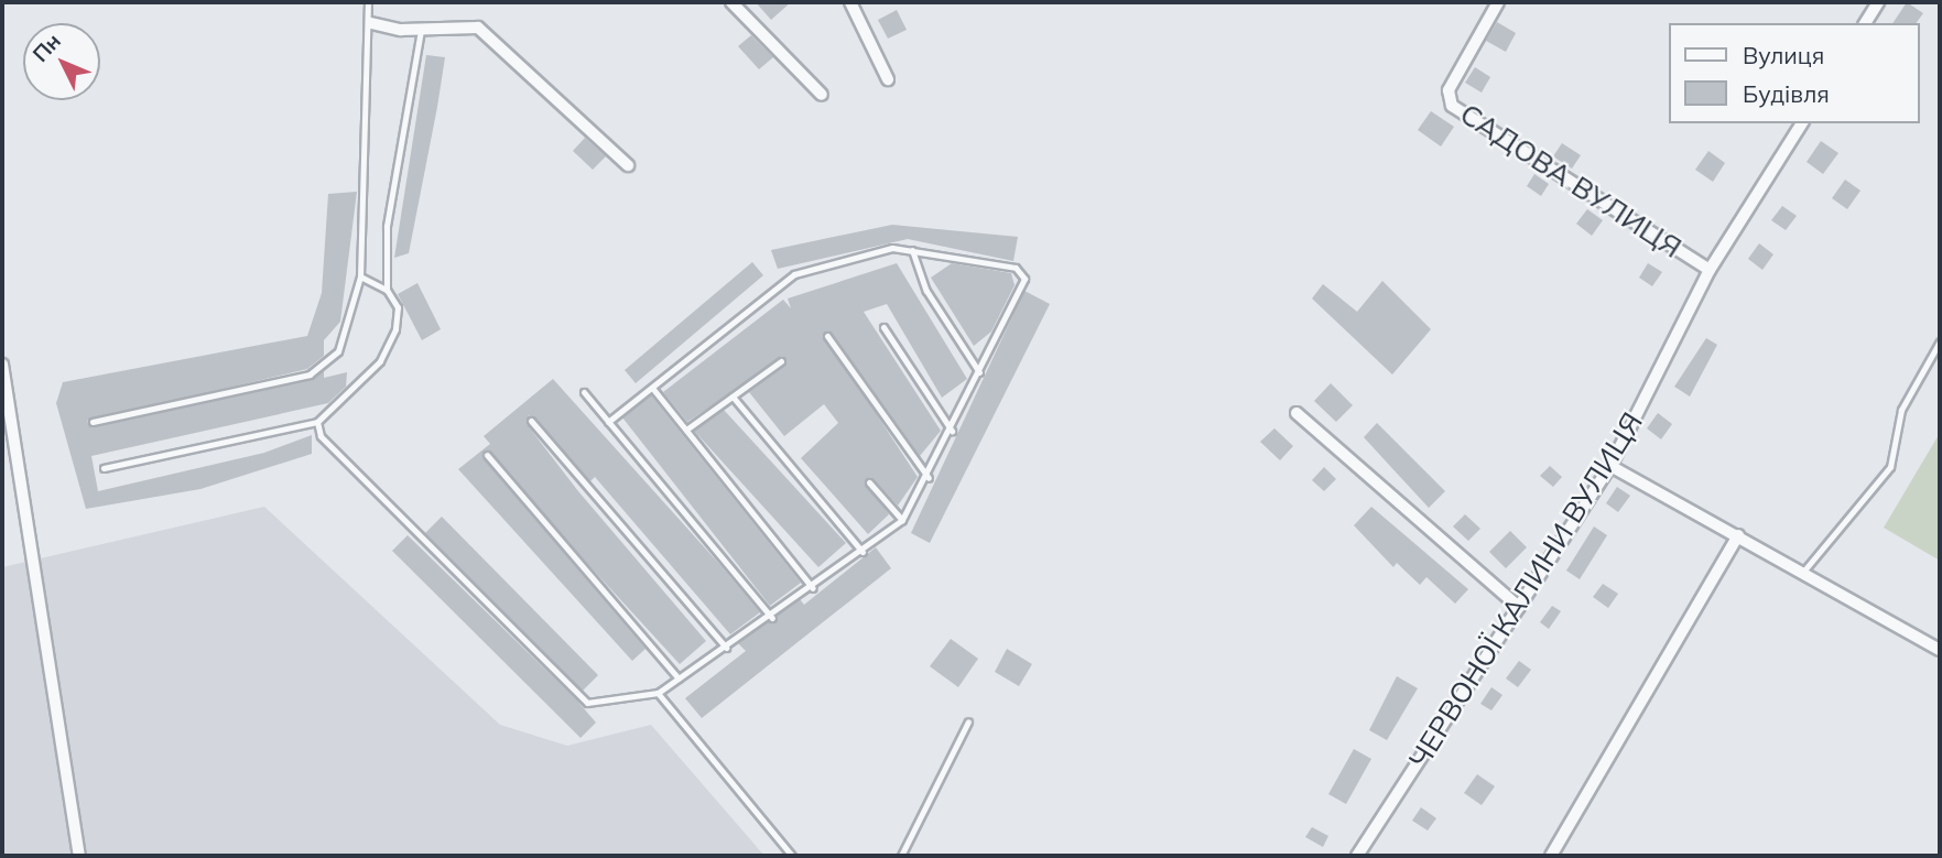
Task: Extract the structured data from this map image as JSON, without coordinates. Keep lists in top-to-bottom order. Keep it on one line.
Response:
{"streets":{"street":["САДОВА ВУЛИЦЯ","ЧЕРВОНОЇ КАЛИНИ ВУЛИЦЯ"]},"crossings":[["САДОВА ВУЛИЦЯ","ЧЕРВОНОЇ КАЛИНИ ВУЛИЦЯ"]],"legend":["Вулиця","Будівля"],"north":"top left"}
